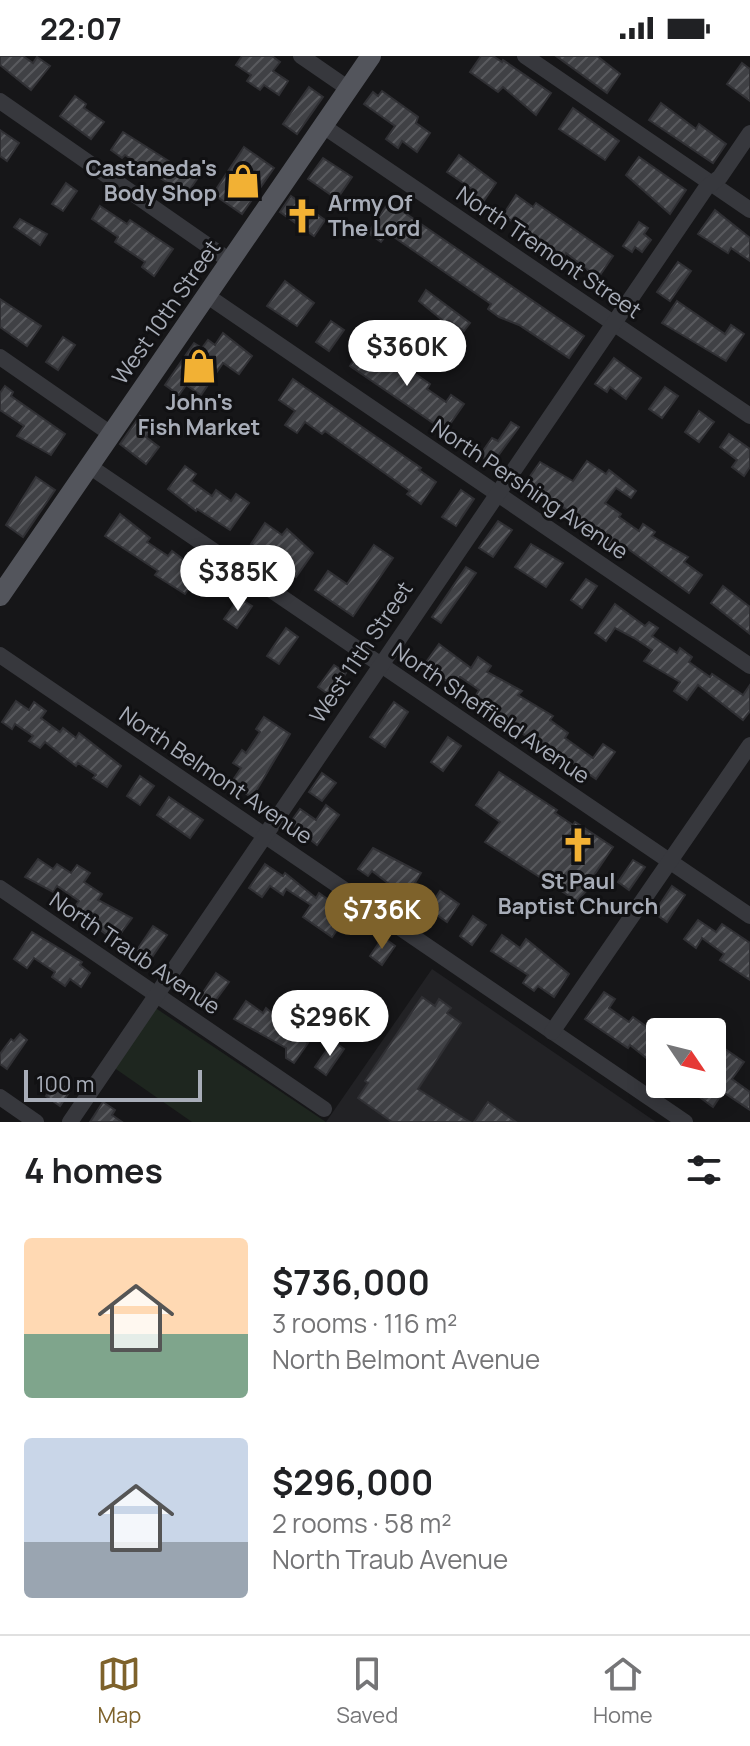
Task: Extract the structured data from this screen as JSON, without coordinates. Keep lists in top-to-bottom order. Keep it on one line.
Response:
{"streets":{"main road":["West 10th Street"],"street":["North Tremont Street","North Pershing Avenue","West 11th Street","North Sheffield Avenue","North Belmont Avenue","North Traub Avenue"]},"crossings":[["North Tremont Street","West 10th Street"],["North Tremont Street","West 11th Street"],["West 10th Street","North Pershing Avenue"],["West 10th Street","North Sheffield Avenue"],["North Pershing Avenue","West 11th Street"],["West 11th Street","North Sheffield Avenue"],["West 11th Street","North Belmont Avenue"],["West 11th Street","North Traub Avenue"]],"places":{"shop":["Castaneda's Body Shop","John's Fish Market"],"church":["Army Of The Lord","St Paul Baptist Church"]},"scale_bar":"100 m","north":"bottom right","page":{"status":"22:07","price":["$360K","$385K","$736K","$296K"],"scale":"100 m","heading":"4 homes","list":[{"name":"$736,000","note":"3 rooms · 116 m² · North Belmont Avenue"},{"name":"$296,000","note":"2 rooms · 58 m² · North Traub Avenue"}],"tabs":["Map","Saved","Home"]}}
